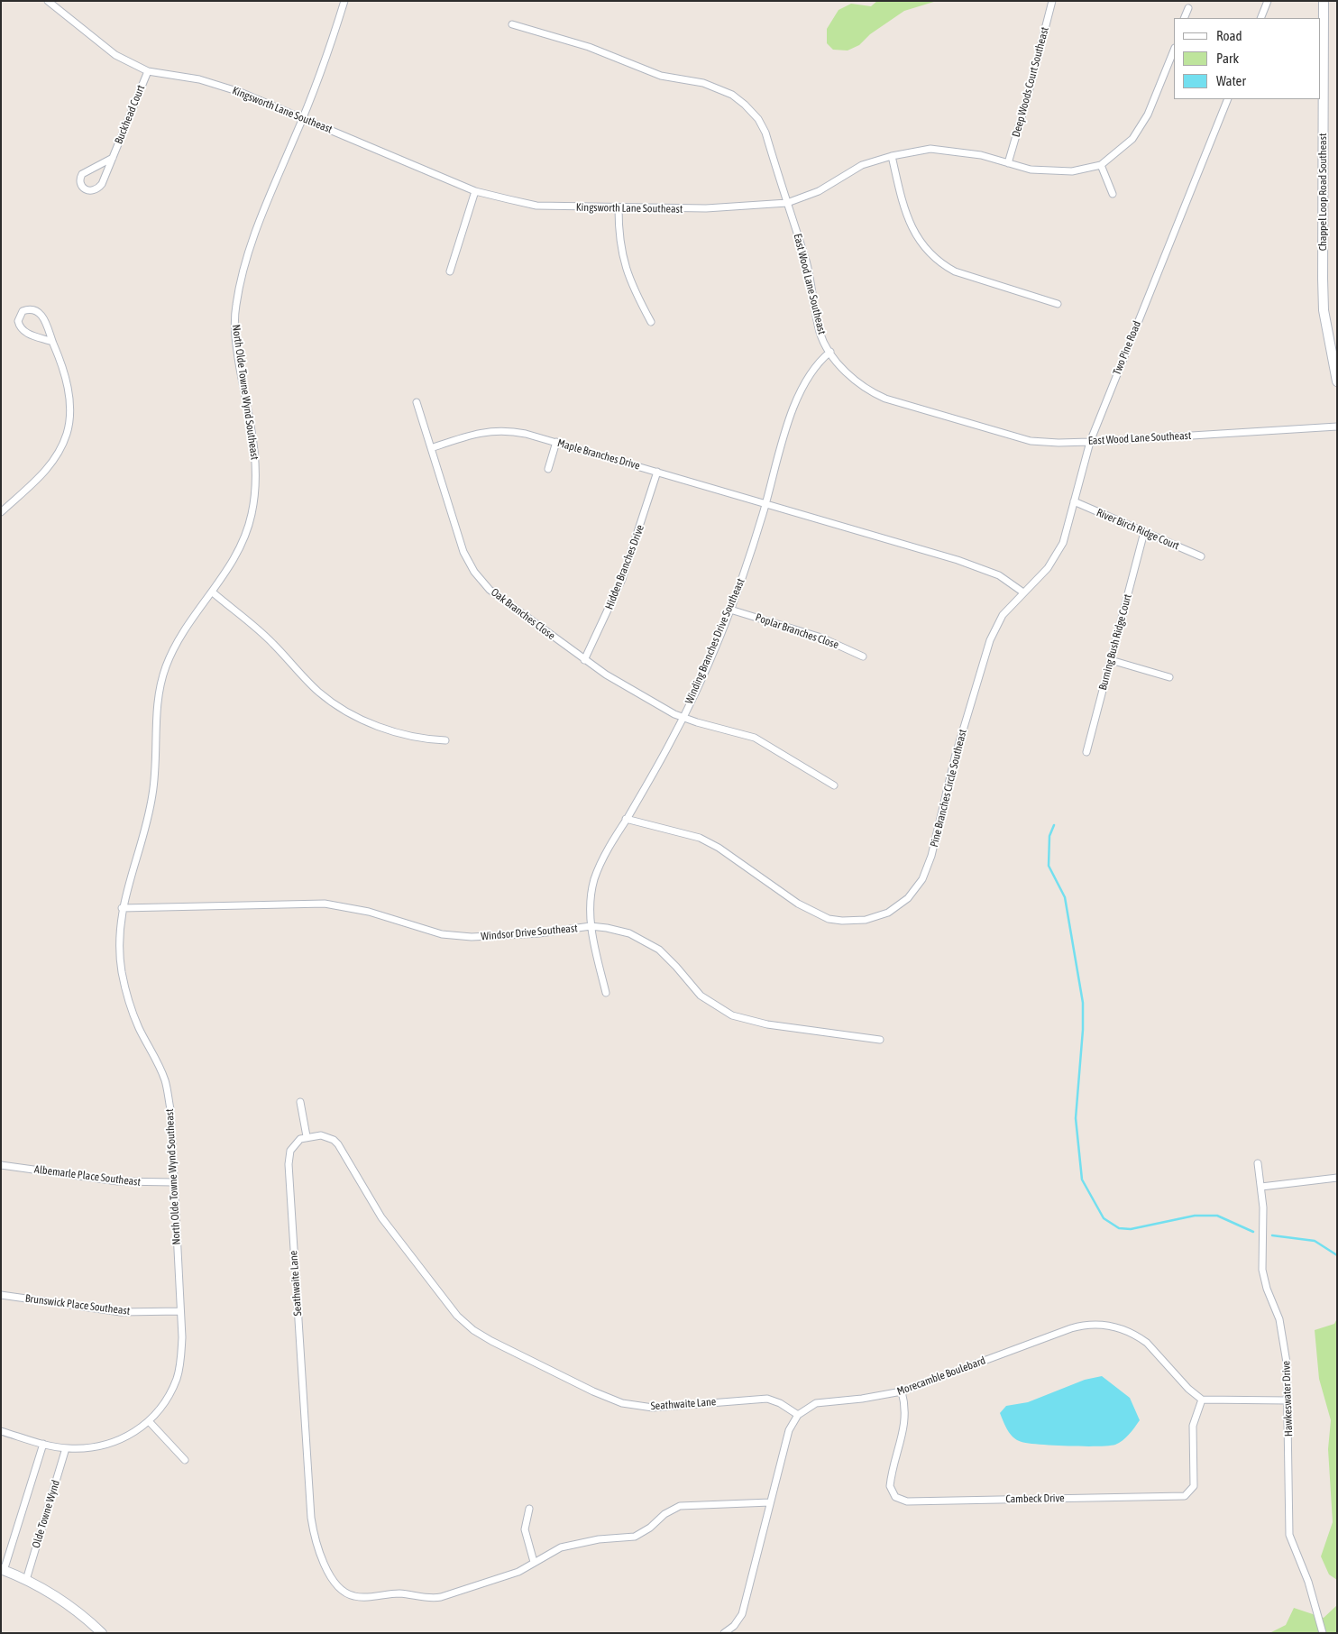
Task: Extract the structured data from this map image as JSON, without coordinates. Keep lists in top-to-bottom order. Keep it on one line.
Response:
{"streets":{"street":["Deep Woods Court Southeast","Kingsworth Lane Southeast","Buckhead Court","Chappel Loop Road Southeast","East Wood Lane Southeast","Two Pine Road","North Olde Towne Wynd Southeast","Maple Branches Drive","River Birch Ridge Court","Hidden Branches Drive","Oak Branches Close","Poplar Branches Close","Winding Branches Drive Southeast","Burning Bush Ridge Court","Pine Branches Circle Southeast","Windsor Drive Southeast","Albemarle Place Southeast","Seathwaite Lane","Brunswick Place Southeast","Morecamble Boulebard","Hawkeswater Drive","Cambeck Drive","Olde Towne Wynd"]},"crossings":[["Deep Woods Court Southeast","Kingsworth Lane Southeast"],["Kingsworth Lane Southeast","Buckhead Court"],["Kingsworth Lane Southeast","East Wood Lane Southeast"],["Kingsworth Lane Southeast","North Olde Towne Wynd Southeast"],["East Wood Lane Southeast","Two Pine Road"],["East Wood Lane Southeast","Winding Branches Drive Southeast"],["Two Pine Road","River Birch Ridge Court"],["Two Pine Road","Pine Branches Circle Southeast"],["North Olde Towne Wynd Southeast","Windsor Drive Southeast"],["North Olde Towne Wynd Southeast","Albemarle Place Southeast"],["North Olde Towne Wynd Southeast","Brunswick Place Southeast"],["North Olde Towne Wynd Southeast","Olde Towne Wynd"],["Maple Branches Drive","Hidden Branches Drive"],["Maple Branches Drive","Oak Branches Close"],["Maple Branches Drive","Winding Branches Drive Southeast"],["River Birch Ridge Court","Burning Bush Ridge Court"],["Hidden Branches Drive","Oak Branches Close"],["Oak Branches Close","Winding Branches Drive Southeast"],["Poplar Branches Close","Winding Branches Drive Southeast"],["Winding Branches Drive Southeast","Pine Branches Circle Southeast"],["Winding Branches Drive Southeast","Windsor Drive Southeast"],["Seathwaite Lane","Morecamble Boulebard"],["Morecamble Boulebard","Cambeck Drive"]],"legend":["Road","Park","Water"]}
